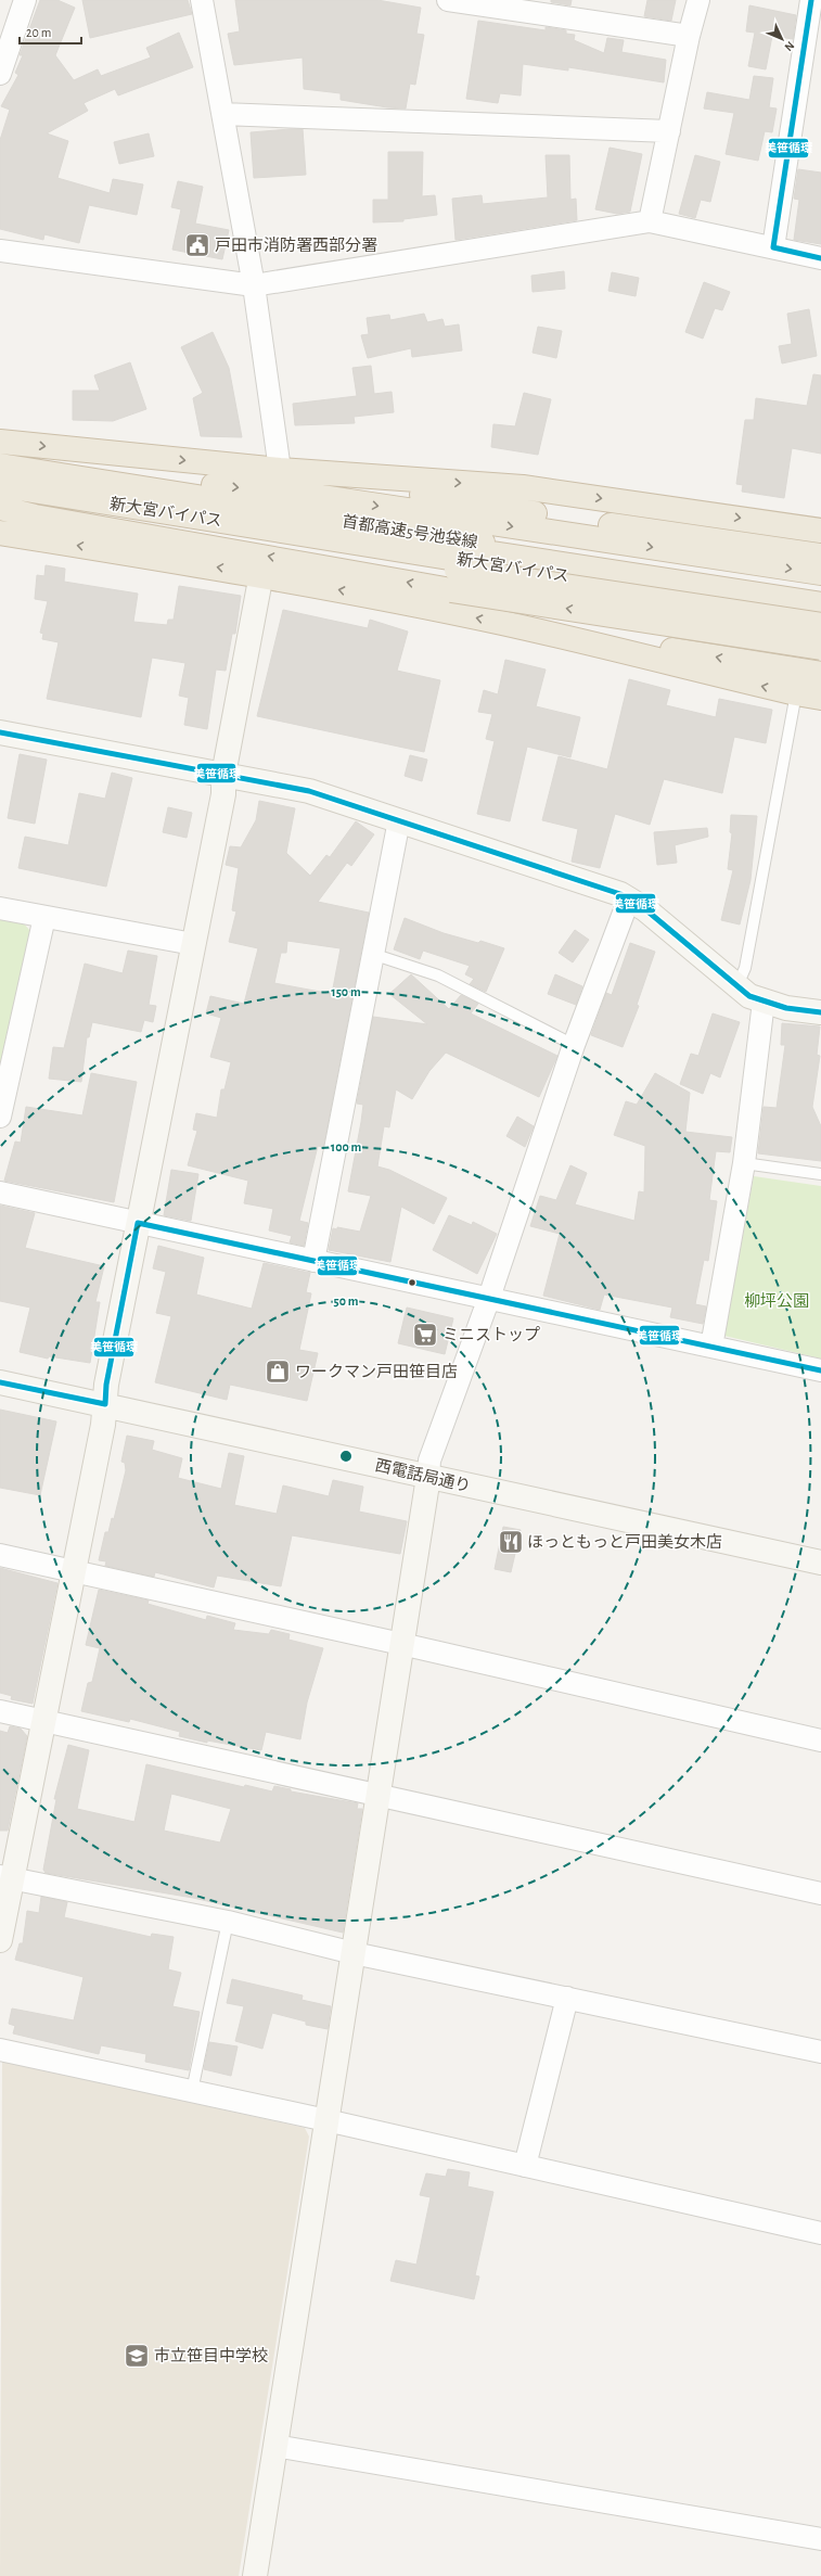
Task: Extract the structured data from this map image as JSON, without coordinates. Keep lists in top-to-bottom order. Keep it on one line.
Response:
{"streets":{"highway":["新大宮バイパス","首都高速5号池袋線"],"street":["西電話局通り"]},"parks":["柳坪公園"],"places":{"public building":["戸田市消防署西部分署"],"supermarket":["ミニストップ"],"shop":["ワークマン戸田笹目店"],"restaurant":["ほっともっと戸田美女木店"],"school or university":["市立笹目中学校"]},"lines":["transit line 美笹循環"],"scale_bar":"20 m","north":"bottom right","rings":["150 m","100 m","50 m"]}
